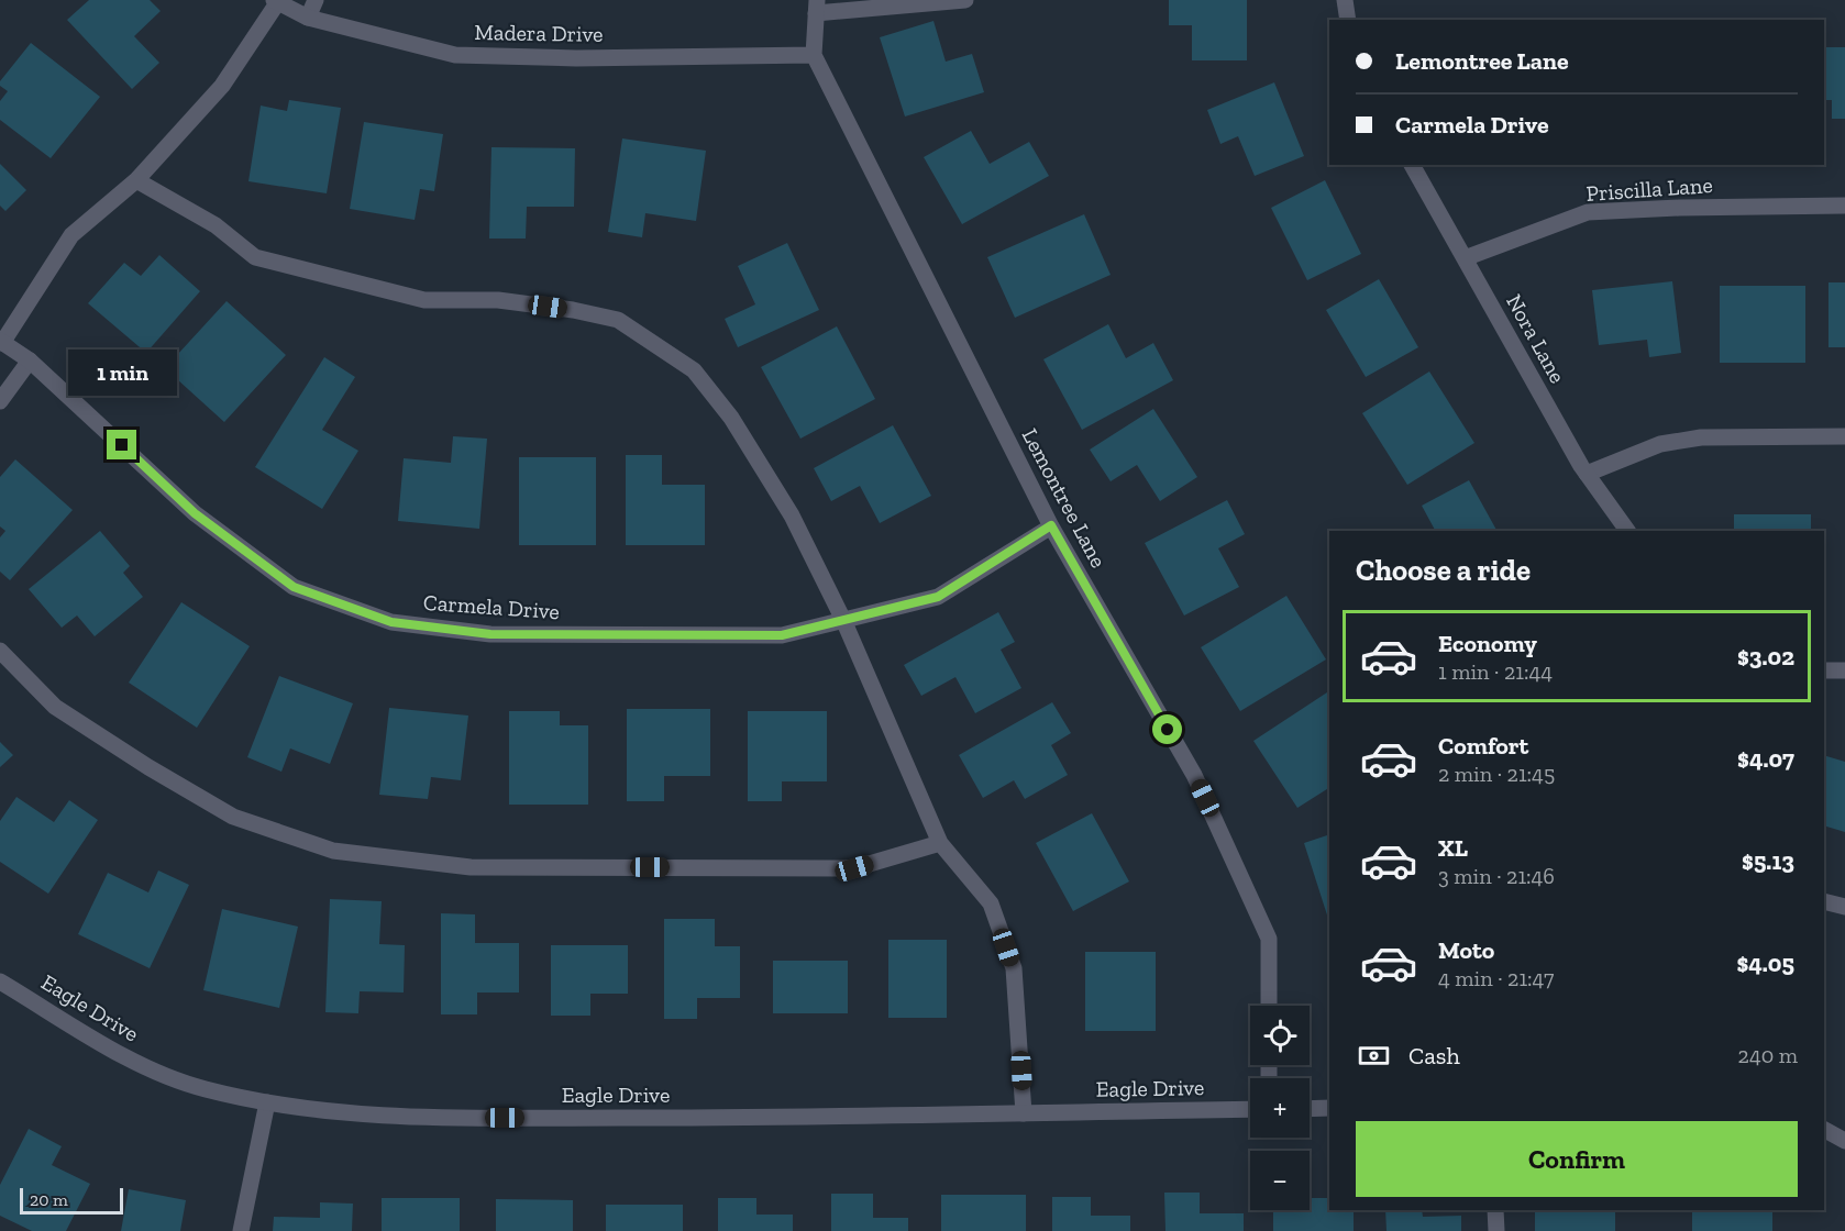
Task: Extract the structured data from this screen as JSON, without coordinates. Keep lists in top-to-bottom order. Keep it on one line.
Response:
{"streets":{"street":["Madera Drive","Priscilla Lane","Nora Lane","Lemontree Lane","Carmela Drive","Eagle Drive"]},"crossings":[["Madera Drive","Lemontree Lane"],["Priscilla Lane","Nora Lane"],["Lemontree Lane","Carmela Drive"]],"scale_bar":"20 m","page":{"banner":["Lemontree Lane","Carmela Drive"],"bubble":"1 min","heading":"Choose a ride","list":[{"name":"Economy","note":"1 min · 21:44","value":"$3.02"},{"name":"Comfort","note":"2 min · 21:45","value":"$4.07"},{"name":"XL","note":"3 min · 21:46","value":"$5.13"},{"name":"Moto","note":"4 min · 21:47","value":"$4.05"}],"map_buttons":["+","−"],"pay":["Cash","240 m"],"buttons":"Confirm","scale":"20 m"}}
